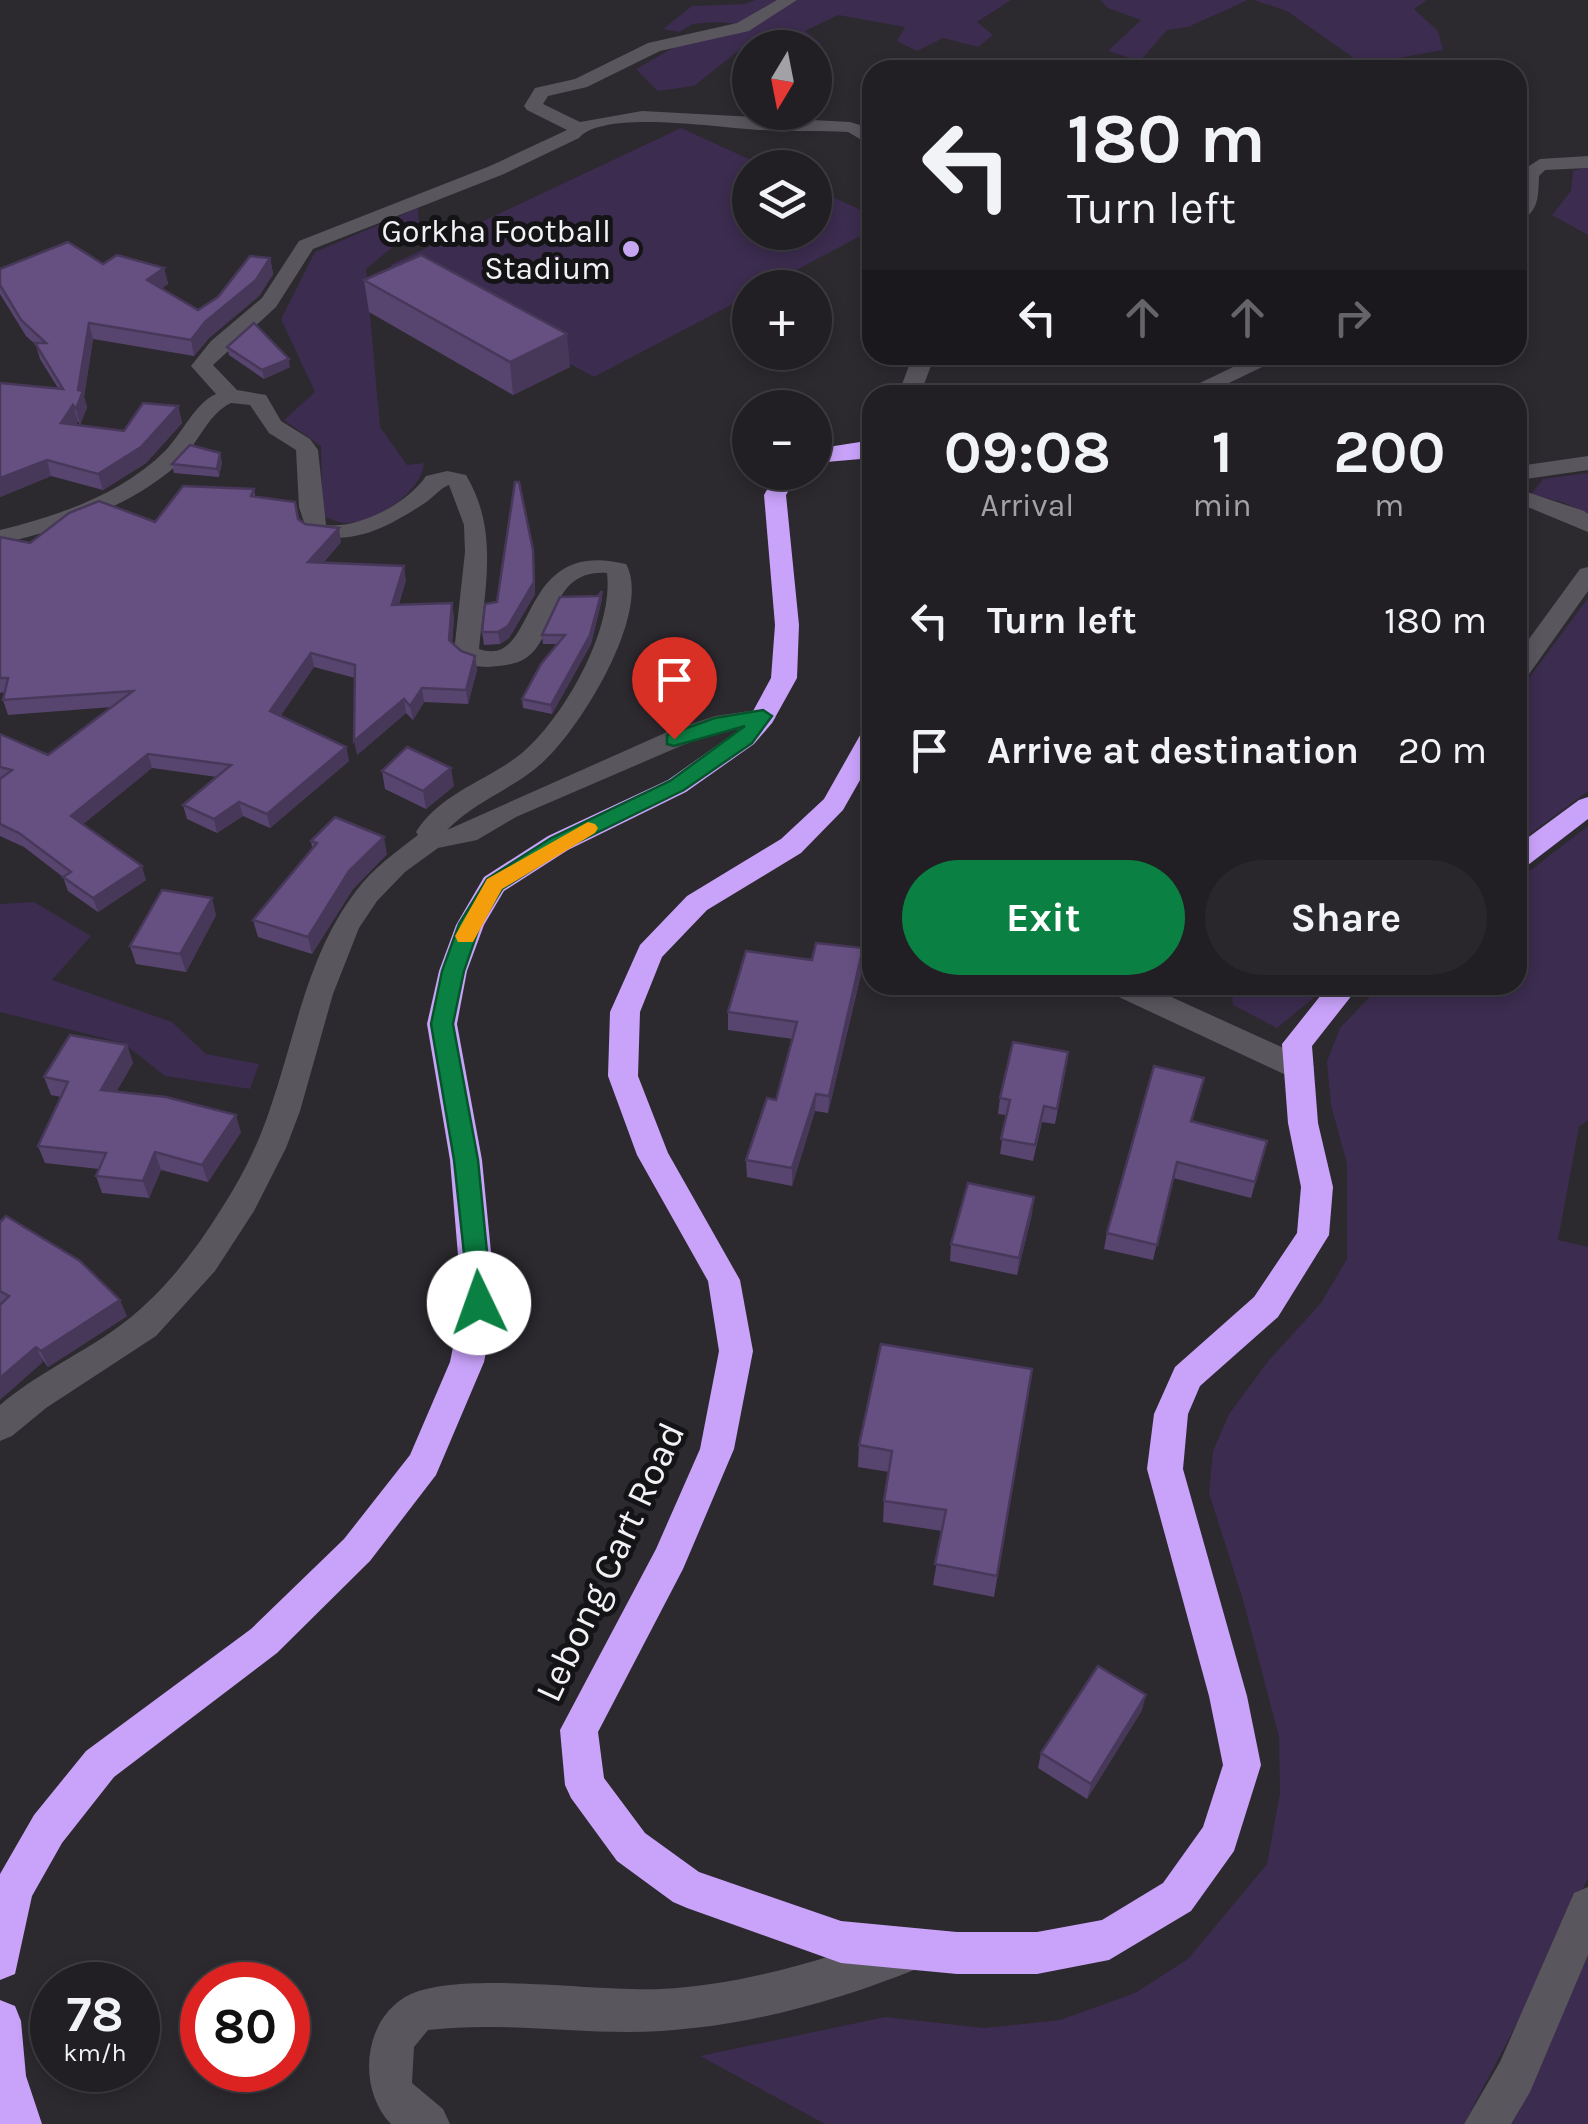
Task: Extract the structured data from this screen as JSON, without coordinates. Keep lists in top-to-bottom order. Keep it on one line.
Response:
{"streets":{"highway":["Lebong Cart Road"]},"places":["Gorkha Football Stadium"],"north":"bottom","page":{"map_buttons":["+","−"],"turn":["180 m","Turn left"],"eta":["09:08","Arrival","1","min","200","m"],"list":[{"name":"Turn left","value":"180 m"},{"name":"Arrive at destination","value":"20 m"}],"buttons":["Exit","Share"],"speed":"78 km/h","limit":"80"}}
